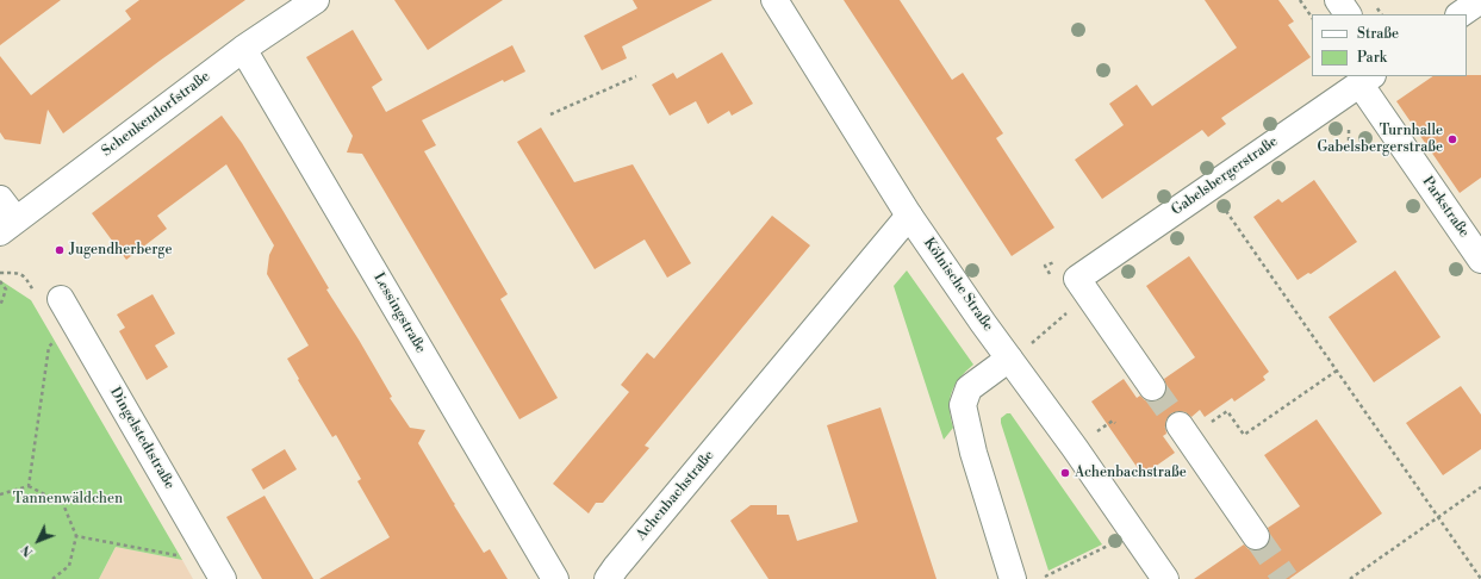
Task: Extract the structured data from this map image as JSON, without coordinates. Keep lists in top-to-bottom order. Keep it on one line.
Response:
{"streets":{"street":["Schenkendorfstraße","Gabelsbergerstraße","Parkstraße","Kölnische Straße","Lessingstraße","Dingelstedtstraße","Achenbachstraße"]},"crossings":[["Schenkendorfstraße","Lessingstraße"],["Gabelsbergerstraße","Parkstraße"],["Kölnische Straße","Achenbachstraße"]],"parks":["Tannenwäldchen"],"places":["Turnhalle Gabelsbergerstraße","Jugendherberge","Achenbachstraße"],"legend":["Straße","Park"],"north":"bottom left"}
